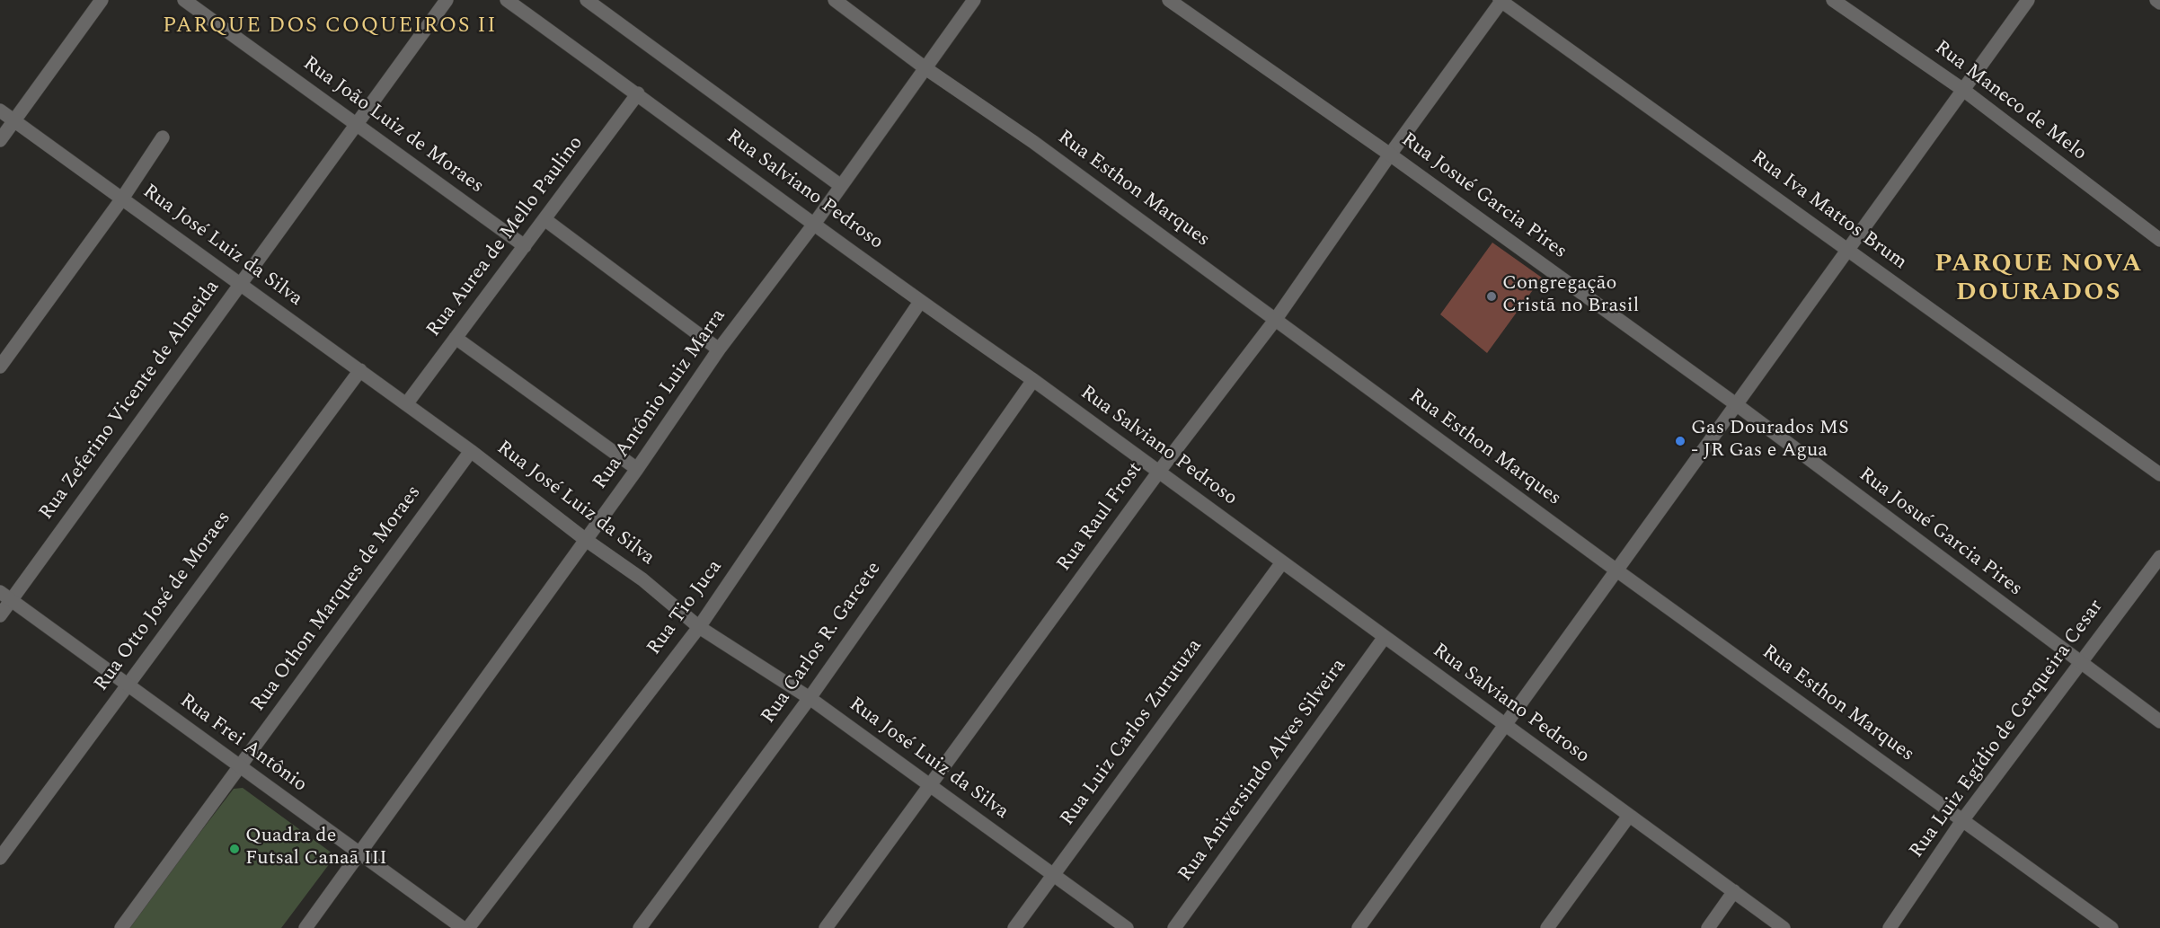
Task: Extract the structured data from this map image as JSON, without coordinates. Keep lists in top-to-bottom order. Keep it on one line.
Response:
{"streets":{"street":["Rua Maneco de Melo","Rua João Luiz de Moraes","Rua Esthon Marques","Rua Salviano Pedroso","Rua Josué Garcia Pires","Rua Iva Mattos Brum","Rua Aurea de Mello Paulino","Rua José Luiz da Silva","Rua Antônio Luiz Marra","Rua Zeferino Vicente de Almeida","Rua Raul Frost","Rua Othon Marques de Moraes","Rua Otto José de Moraes","Rua Tio Juca","Rua Carlos R. Garcete","Rua Luiz Egídio de Cerqueira Cesar","Rua Luiz Carlos Zurutuza","Rua Frei Antônio","Rua Aniversindo Alves Silveira"]},"crossings":[["Rua João Luiz de Moraes","Rua Aurea de Mello Paulino"],["Rua João Luiz de Moraes","Rua Zeferino Vicente de Almeida"],["Rua Esthon Marques","Rua Antônio Luiz Marra"],["Rua Esthon Marques","Rua Raul Frost"],["Rua Esthon Marques","Rua Luiz Egídio de Cerqueira Cesar"],["Rua Salviano Pedroso","Rua Aurea de Mello Paulino"],["Rua Salviano Pedroso","Rua Antônio Luiz Marra"],["Rua Salviano Pedroso","Rua Raul Frost"],["Rua Salviano Pedroso","Rua Tio Juca"],["Rua Salviano Pedroso","Rua Carlos R. Garcete"],["Rua Salviano Pedroso","Rua Luiz Carlos Zurutuza"],["Rua Salviano Pedroso","Rua Aniversindo Alves Silveira"],["Rua Josué Garcia Pires","Rua Raul Frost"],["Rua Josué Garcia Pires","Rua Luiz Egídio de Cerqueira Cesar"],["Rua Iva Mattos Brum","Rua Raul Frost"],["Rua Aurea de Mello Paulino","Rua José Luiz da Silva"],["Rua José Luiz da Silva","Rua Antônio Luiz Marra"],["Rua José Luiz da Silva","Rua Zeferino Vicente de Almeida"],["Rua José Luiz da Silva","Rua Raul Frost"],["Rua José Luiz da Silva","Rua Othon Marques de Moraes"],["Rua José Luiz da Silva","Rua Otto José de Moraes"],["Rua José Luiz da Silva","Rua Tio Juca"],["Rua José Luiz da Silva","Rua Carlos R. Garcete"],["Rua José Luiz da Silva","Rua Luiz Carlos Zurutuza"],["Rua Antônio Luiz Marra","Rua Frei Antônio"],["Rua Zeferino Vicente de Almeida","Rua Frei Antônio"],["Rua Othon Marques de Moraes","Rua Frei Antônio"],["Rua Otto José de Moraes","Rua Frei Antônio"]],"districts":["PARQUE DOS COQUEIROS II","PARQUE NOVA DOURADOS"],"places":["Congregação Cristã no Brasil","Gas Dourados MS - JR Gas e Agua","Quadra de Futsal Canaã III"]}
